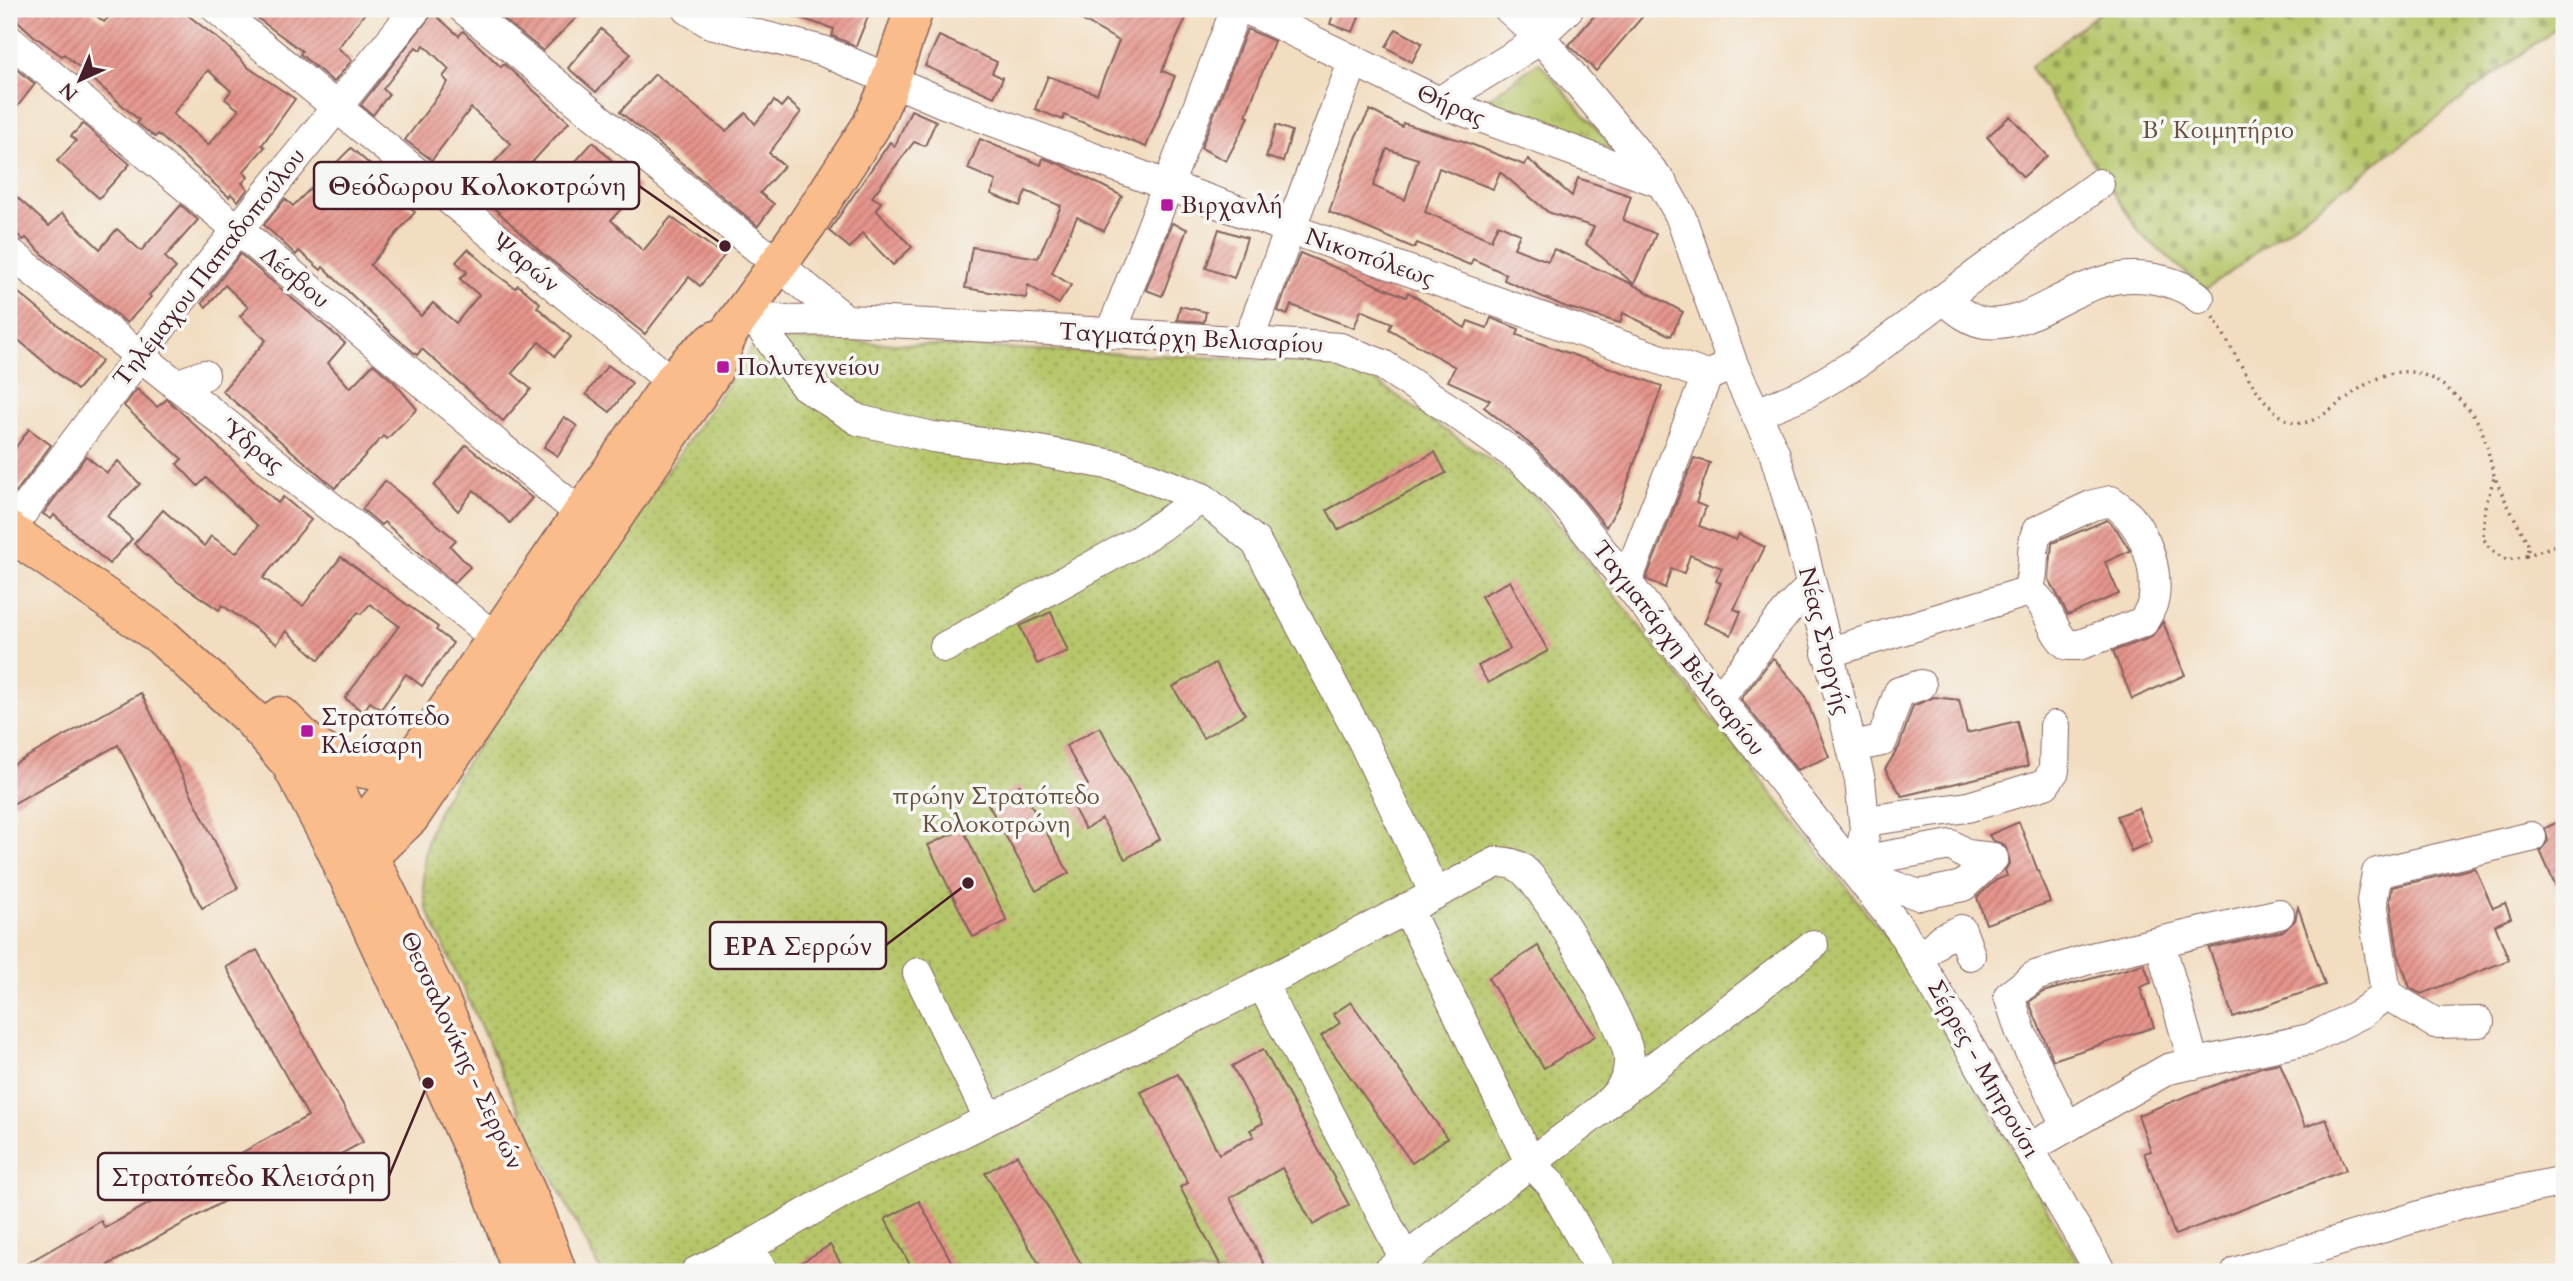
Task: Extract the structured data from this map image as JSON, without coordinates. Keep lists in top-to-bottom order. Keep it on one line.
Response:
{"streets":{"main road":["Θεσσαλονίκης - Σερρών"],"street":["Θήρας","Νικοπόλεως","Ψαρών","Τηλέμαχου Παπαδοπούλου","Λέσβου","Ταγματάρχη Βελισαρίου","Ύδρας","Νέας Στοργής","Σέρρες - Μητρούσι"]},"crossings":[["Θήρας","Νέας Στοργής"],["Νικοπόλεως","Νέας Στοργής"],["Ψαρών","Τηλέμαχου Παπαδοπούλου"],["Τηλέμαχου Παπαδοπούλου","Λέσβου"],["Τηλέμαχου Παπαδοπούλου","Ύδρας"],["Ταγματάρχη Βελισαρίου","Νέας Στοργής"],["Ταγματάρχη Βελισαρίου","Σέρρες - Μητρούσι"],["Νέας Στοργής","Σέρρες - Μητρούσι"]],"parks":["Β΄ Κοιμητήριο","πρώην Στρατόπεδο Κολοκοτρώνη"],"places":{"transit":["Βιρχανλή","Πολυτεχνείου","Στρατόπεδο Κλείσαρη"],"other":["Θεόδωρου Κολοκοτρώνη","ΕΡΑ Σερρών","Στρατόπεδο Κλεισάρη"]},"north":"bottom left"}
